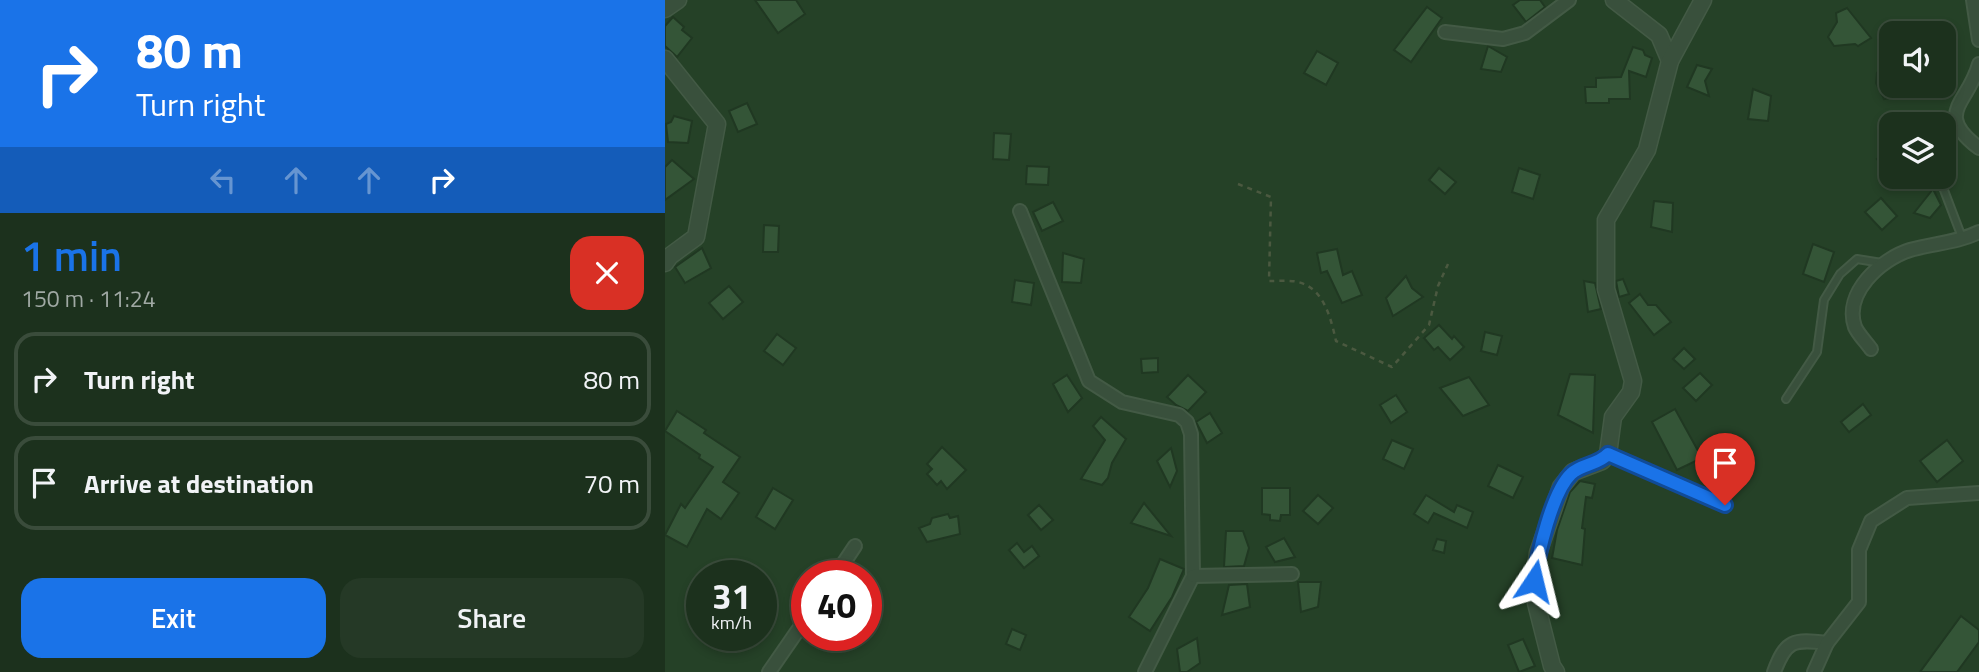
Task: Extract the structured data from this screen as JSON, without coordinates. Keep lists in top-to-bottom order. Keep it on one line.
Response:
{"page":{"turn":["80 m","Turn right"],"heading":["1 min","150 m · 11:24"],"list":[{"name":"Turn right","value":"80 m"},{"name":"Arrive at destination","value":"70 m"}],"speed":"31 km/h","limit":"40","buttons":["Exit","Share"]}}
